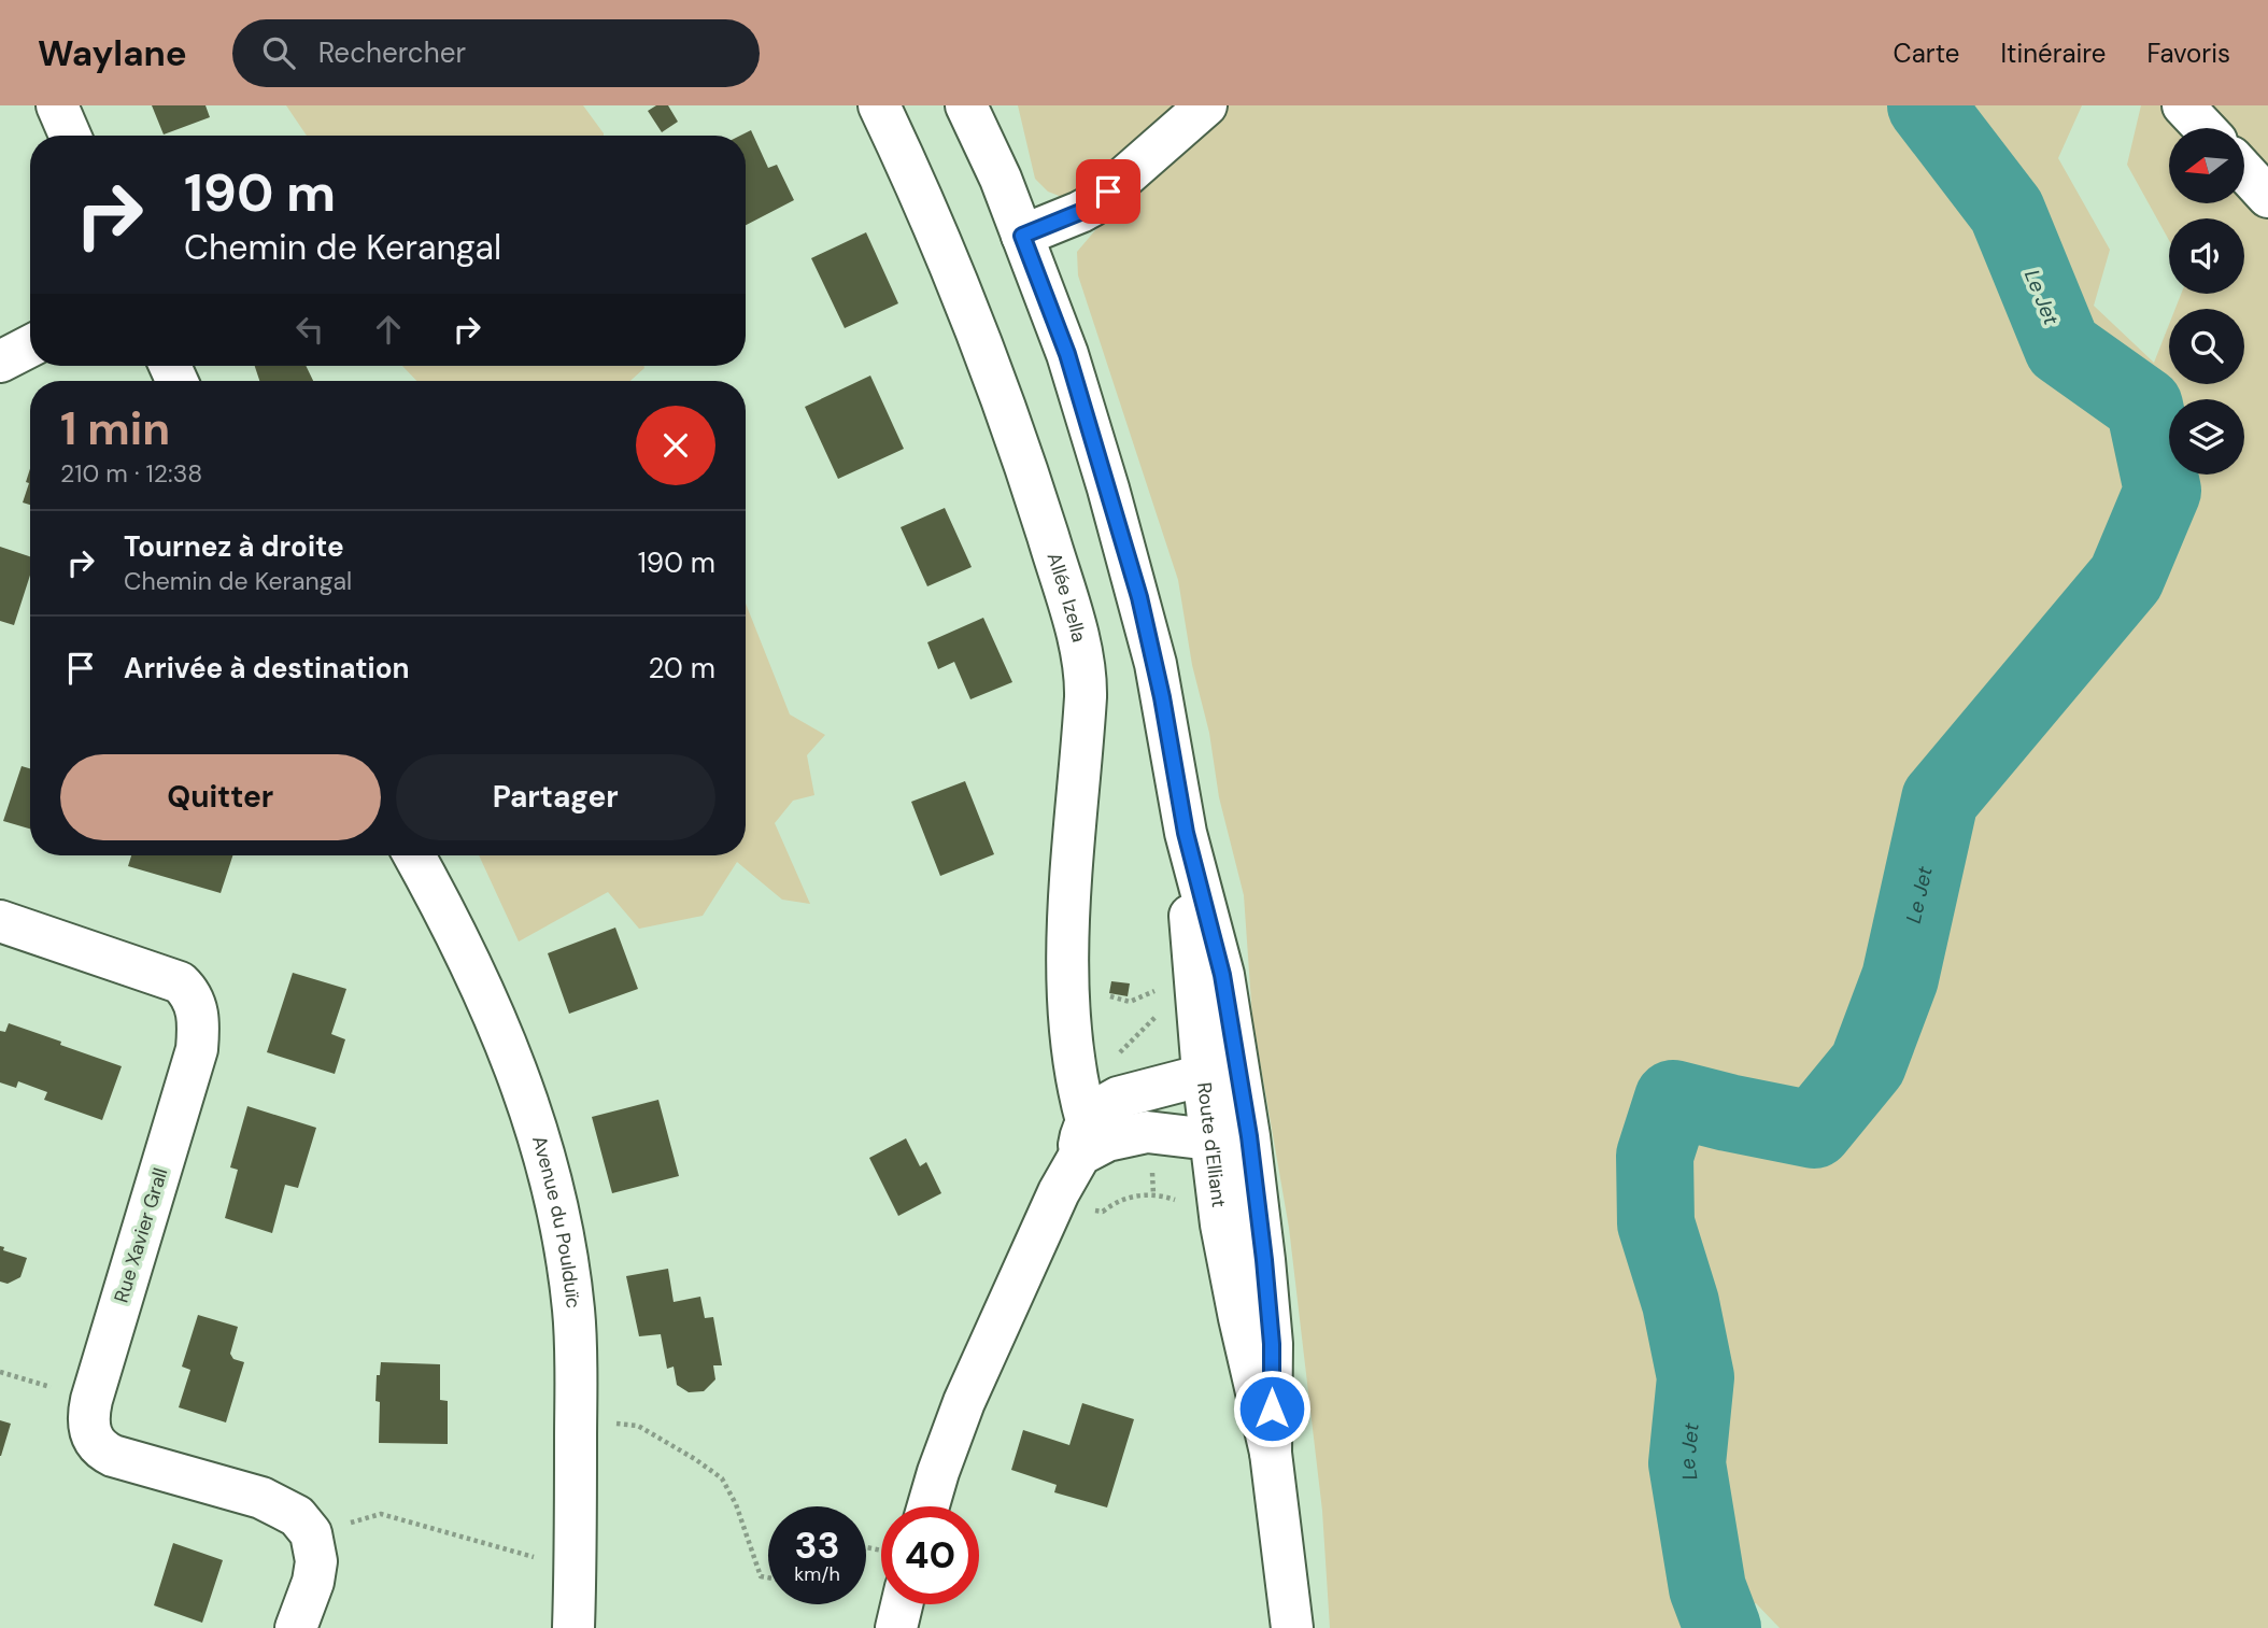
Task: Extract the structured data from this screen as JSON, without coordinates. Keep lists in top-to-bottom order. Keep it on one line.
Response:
{"streets":{"street":["Allée Izella","Route d'Elliant","Avenue du Poulduïc","Rue Xavier Grall"]},"water":["Le Jet"],"north":"left","page":{"header":"Waylane","search":"Rechercher","nav":["Carte","Itinéraire","Favoris"],"turn":["190 m","Chemin de Kerangal"],"heading":["1 min","210 m · 12:38"],"list":[{"name":"Tournez à droite","note":"Chemin de Kerangal","value":"190 m"},{"name":"Arrivée à destination","value":"20 m"}],"buttons":["Quitter","Partager"],"speed":"33 km/h","limit":"40"}}
